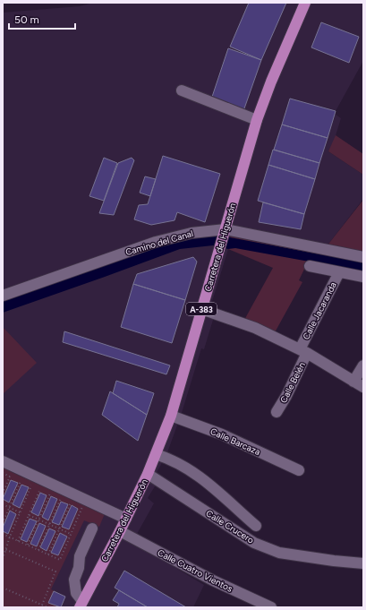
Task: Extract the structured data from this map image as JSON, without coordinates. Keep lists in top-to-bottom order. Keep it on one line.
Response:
{"streets":{"main road":["Carretera del Higuerón","A-383"],"street":["Camino del Canal","Calle Jacaranda","Calle Belén","Calle Barcaza","Calle Crucero","Calle Cuatro Vientos"]},"crossings":[["Camino del Canal","Carretera del Higuerón"],["Carretera del Higuerón","Calle Barcaza"],["Carretera del Higuerón","Calle Crucero"],["Carretera del Higuerón","Calle Cuatro Vientos"],["Calle Jacaranda","Calle Belén"]],"scale_bar":"50 m"}
